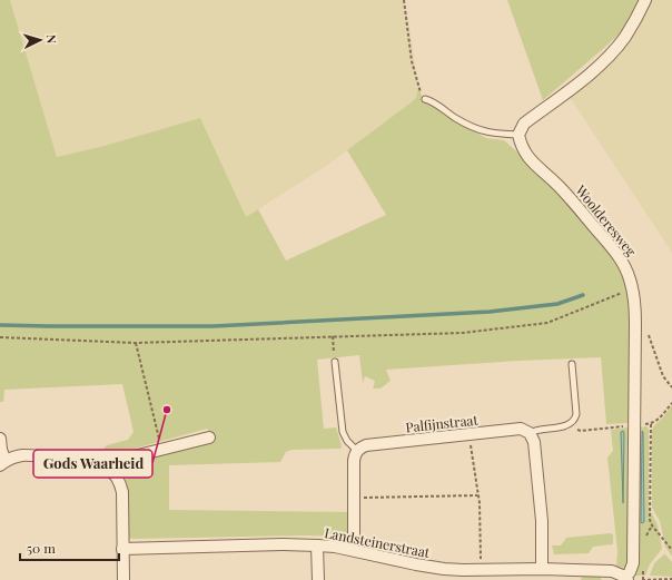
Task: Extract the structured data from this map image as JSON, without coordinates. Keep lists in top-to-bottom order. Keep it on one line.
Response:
{"streets":{"street":["Woolderesweg","Palfijnstraat","Landsteinerstraat"]},"crossings":[["Woolderesweg","Landsteinerstraat"]],"places":["Gods Waarheid"],"scale_bar":"50 m","north":"right"}
